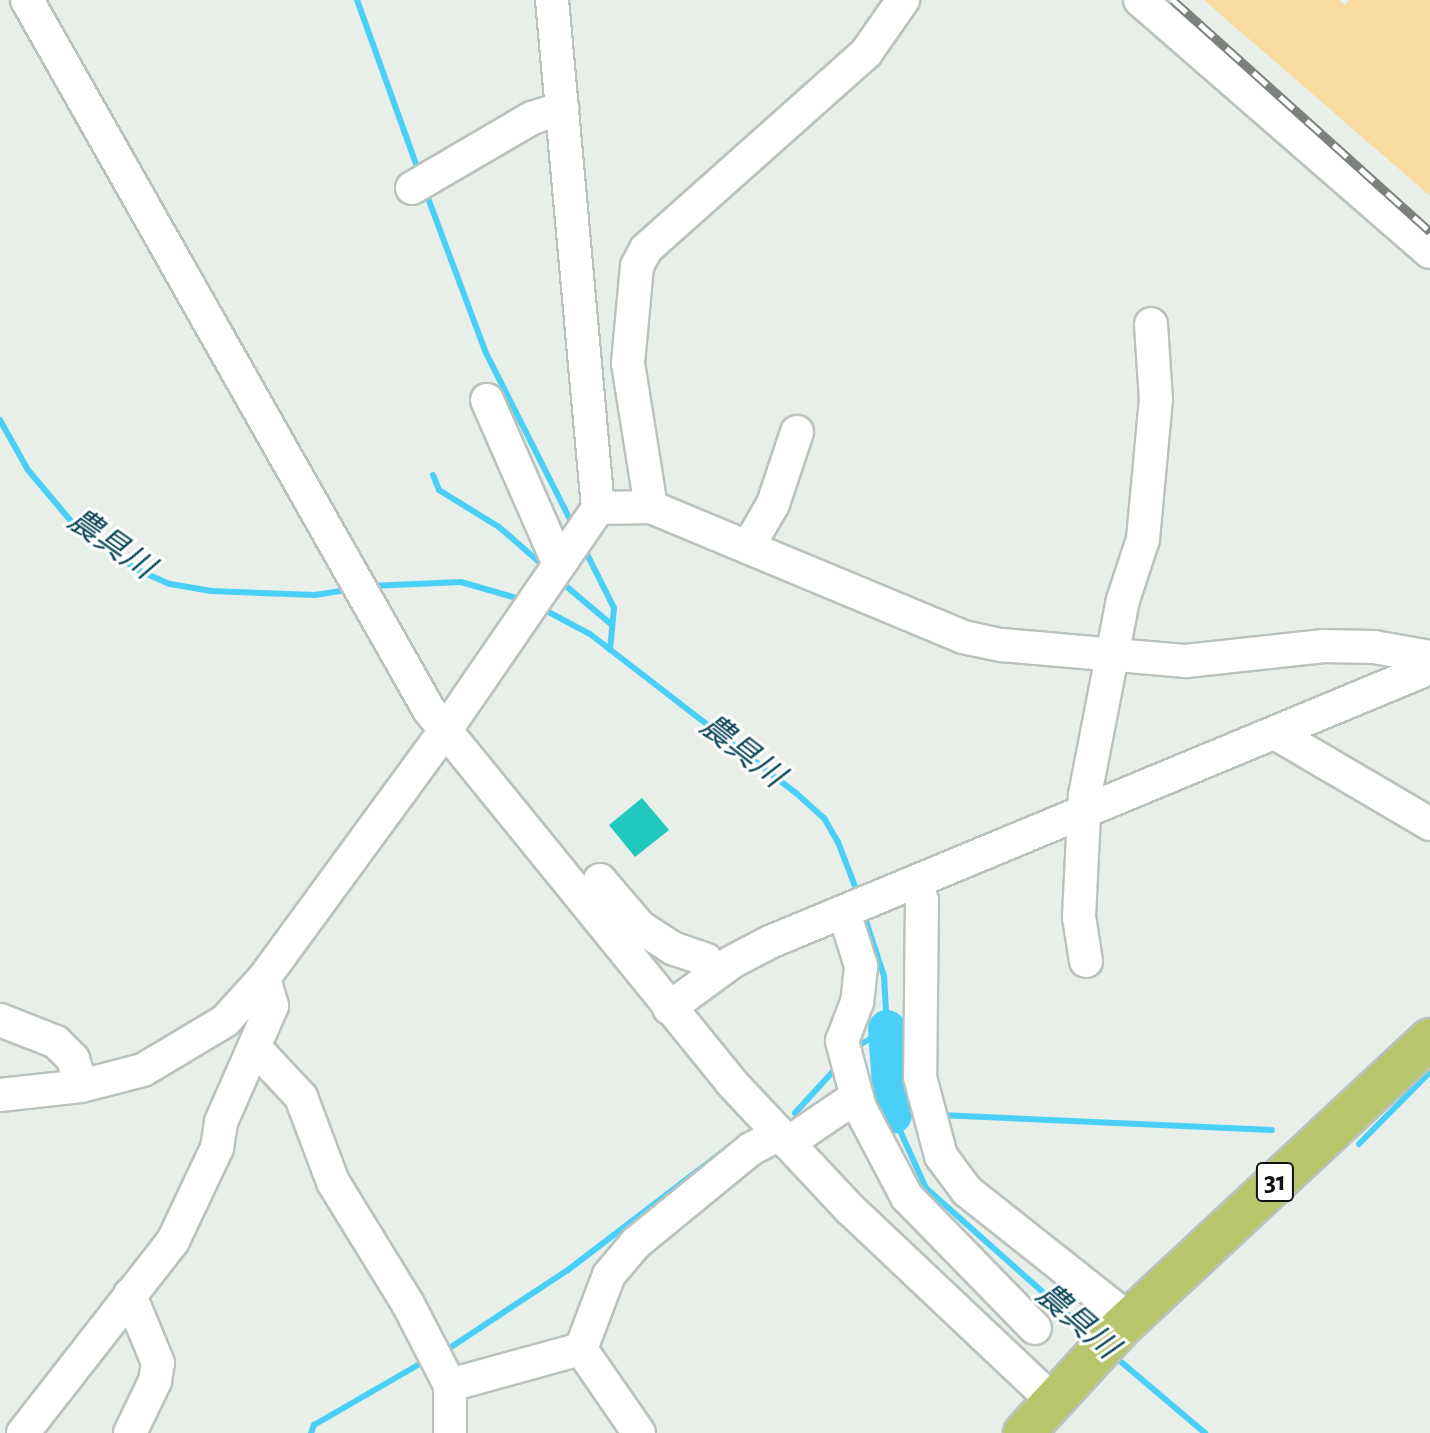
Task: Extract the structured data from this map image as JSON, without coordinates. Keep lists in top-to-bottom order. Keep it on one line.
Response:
{"streets":{"main road":["31"]},"water":["農具川"]}
